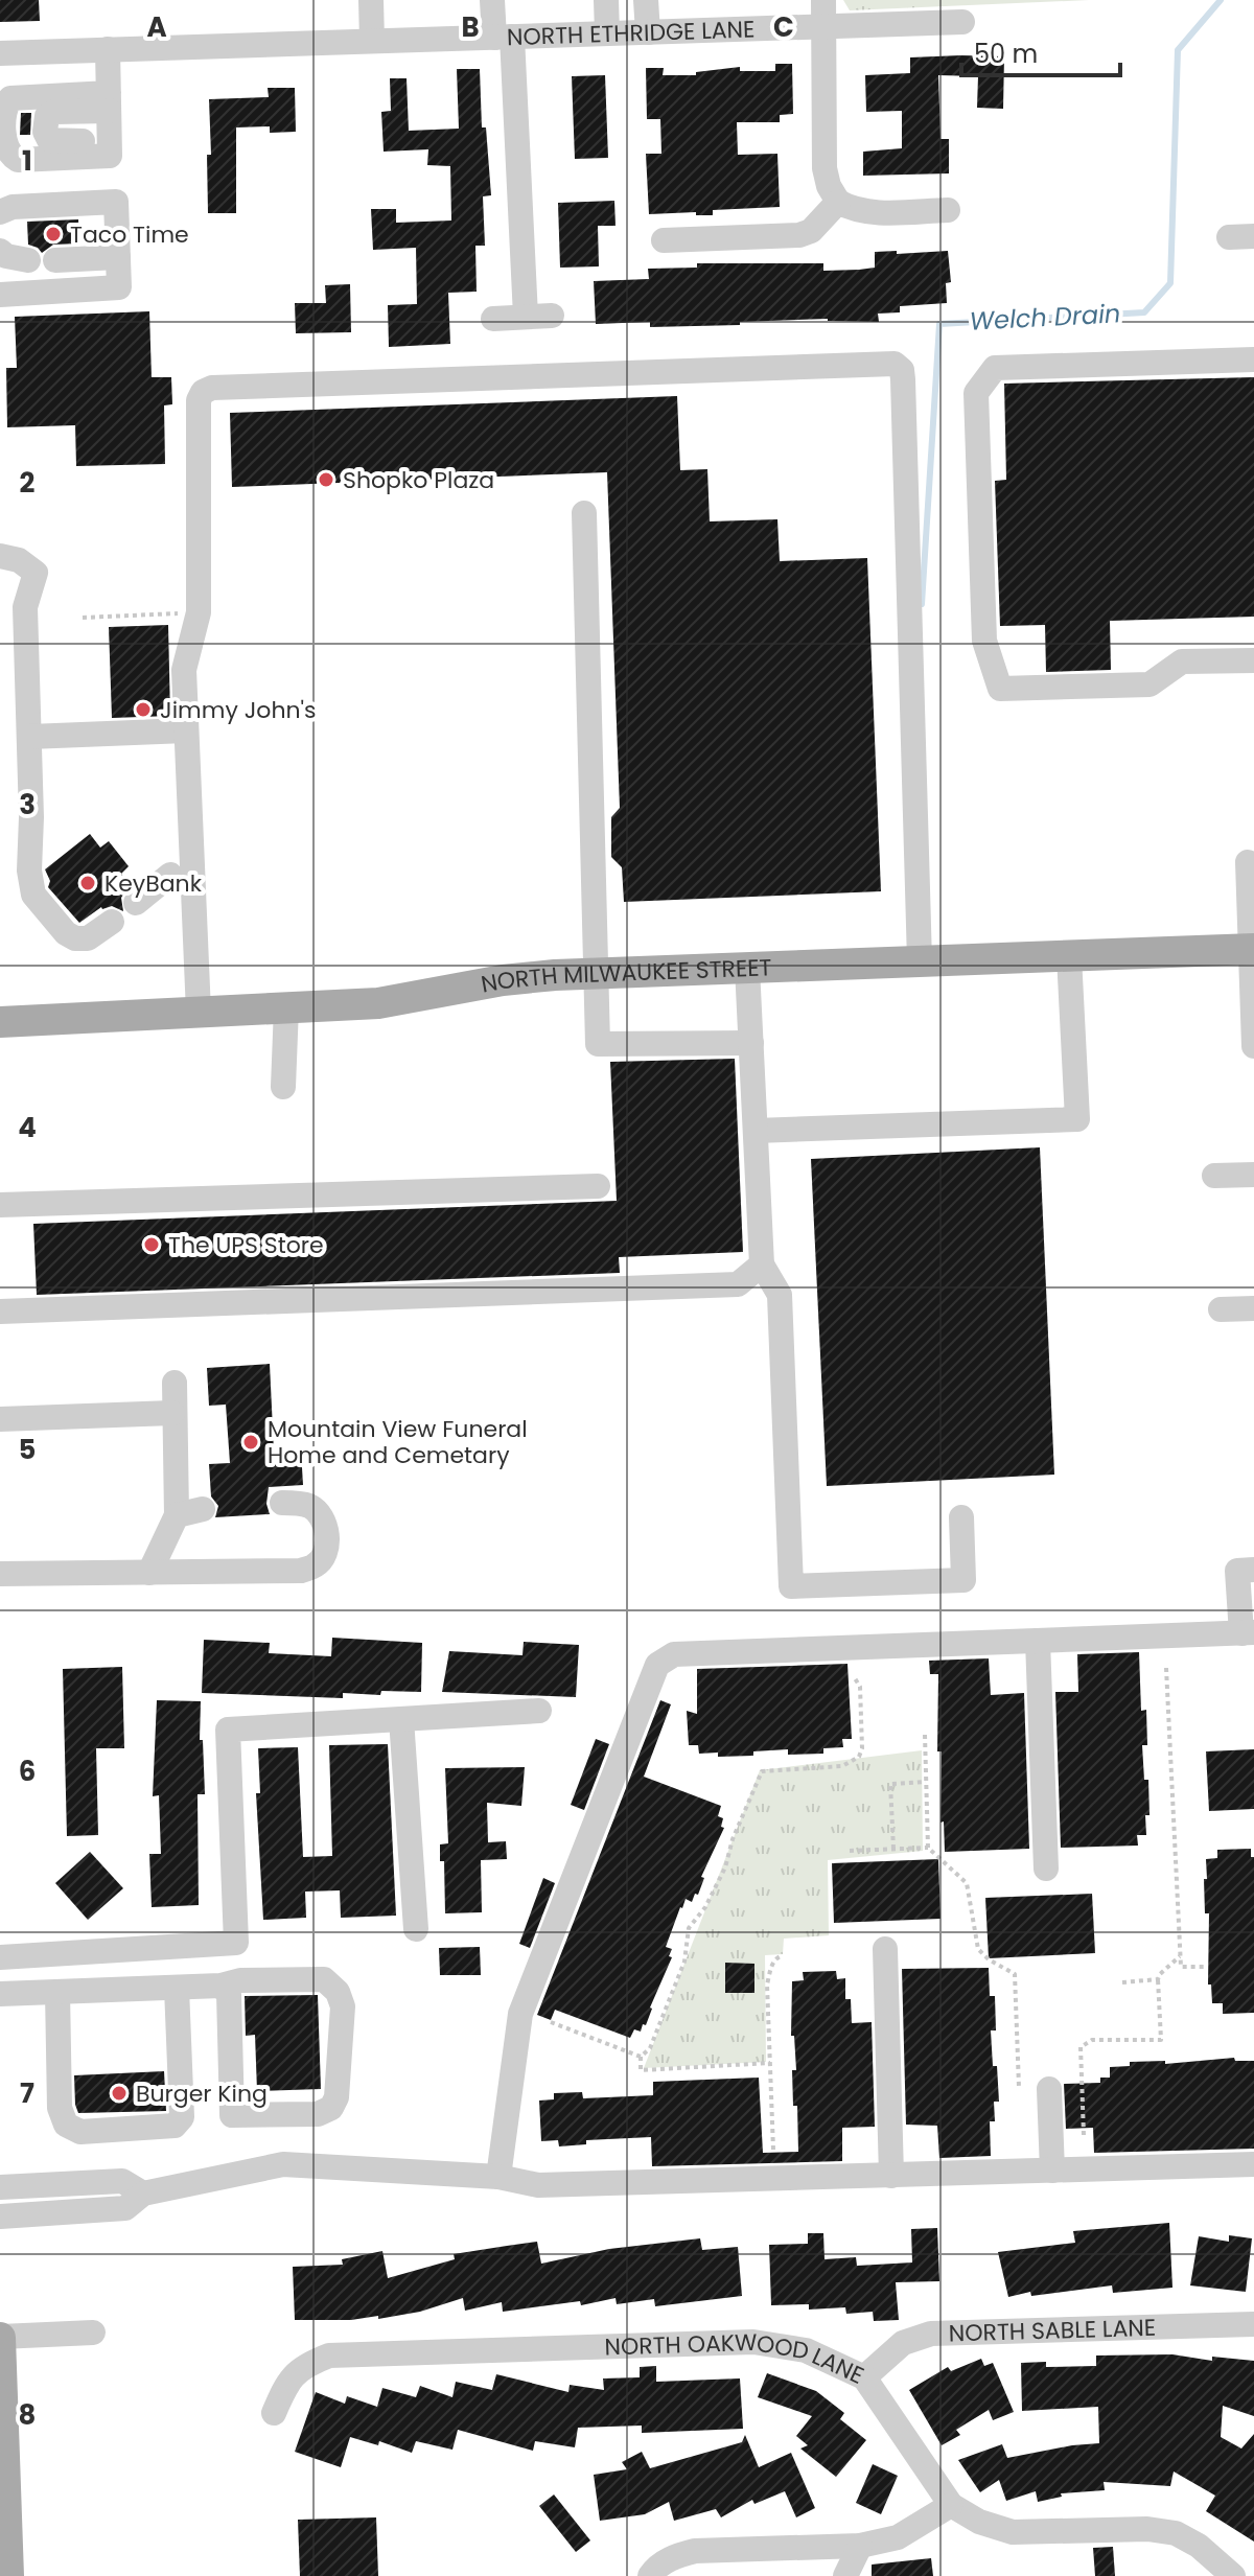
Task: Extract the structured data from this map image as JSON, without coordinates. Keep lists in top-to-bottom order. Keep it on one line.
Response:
{"streets":{"main road":["NORTH MILWAUKEE STREET"],"street":["NORTH ETHRIDGE LANE","NORTH SABLE LANE","NORTH OAKWOOD LANE"]},"crossings":[["NORTH SABLE LANE","NORTH OAKWOOD LANE"]],"water":["Welch Drain"],"places":["Taco Time","Shopko Plaza","Jimmy John's","KeyBank","The UPS Store","Mountain View Funeral Home and Cemetary","Burger King"],"scale_bar":"50 m","grid":{"columns":["A","B","C"],"rows":["1","2","3","4","5","6","7","8"]}}
